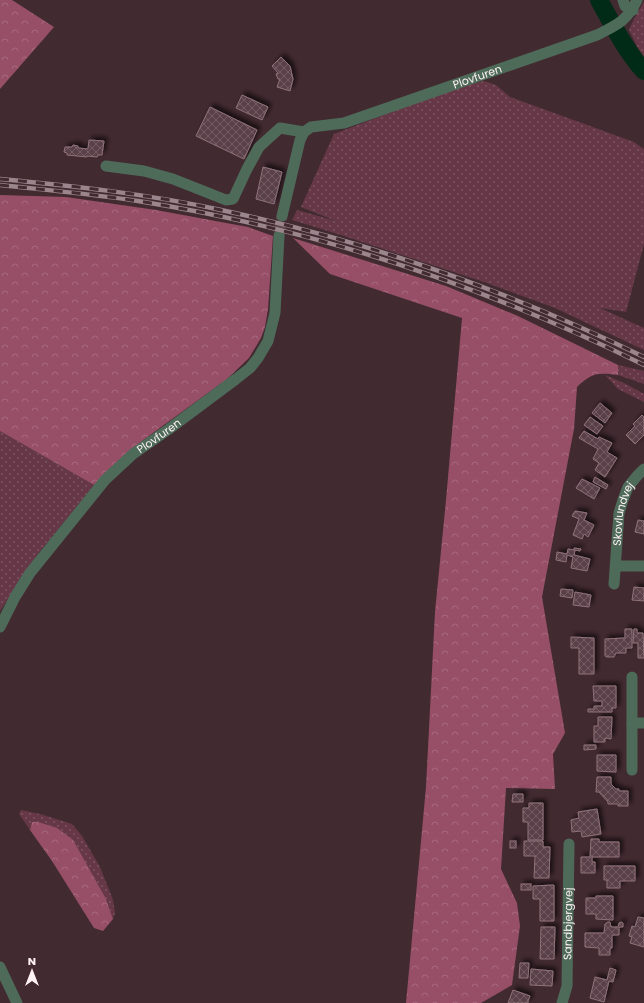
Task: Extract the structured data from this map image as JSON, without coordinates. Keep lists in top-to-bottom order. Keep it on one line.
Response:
{"streets":{"street":["Plovfuren","Skovlundvej","Sandbjergvej"]},"north":"top"}
